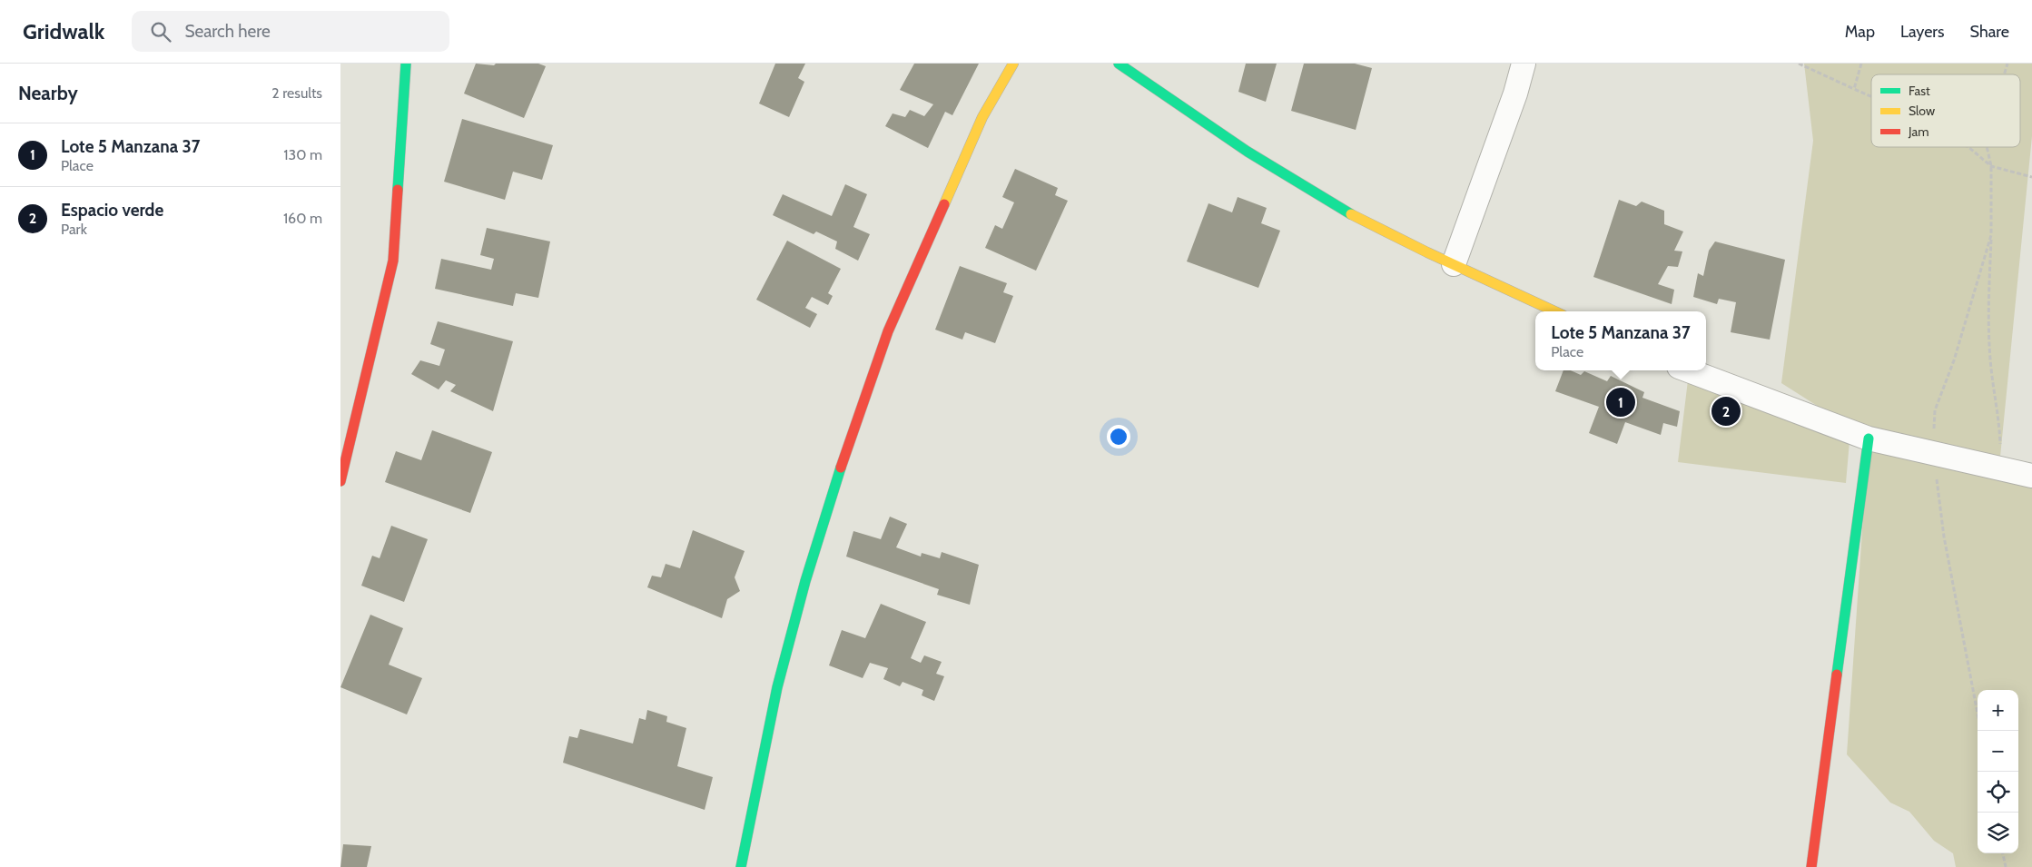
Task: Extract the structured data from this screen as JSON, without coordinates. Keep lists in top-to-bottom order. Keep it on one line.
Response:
{"legend":["Fast","Slow","Jam"],"page":{"header":"Gridwalk","search":"Search here","nav":["Map","Layers","Share"],"heading":["Nearby","2 results"],"list":[{"mark":"1","name":"Lote 5 Manzana 37","note":"Place","value":"130 m"},{"mark":"2","name":"Espacio verde","note":"Park","value":"160 m"}],"popup":["Lote 5 Manzana 37","Place"],"pins":["1","2"],"map_buttons":["+","−"]}}
